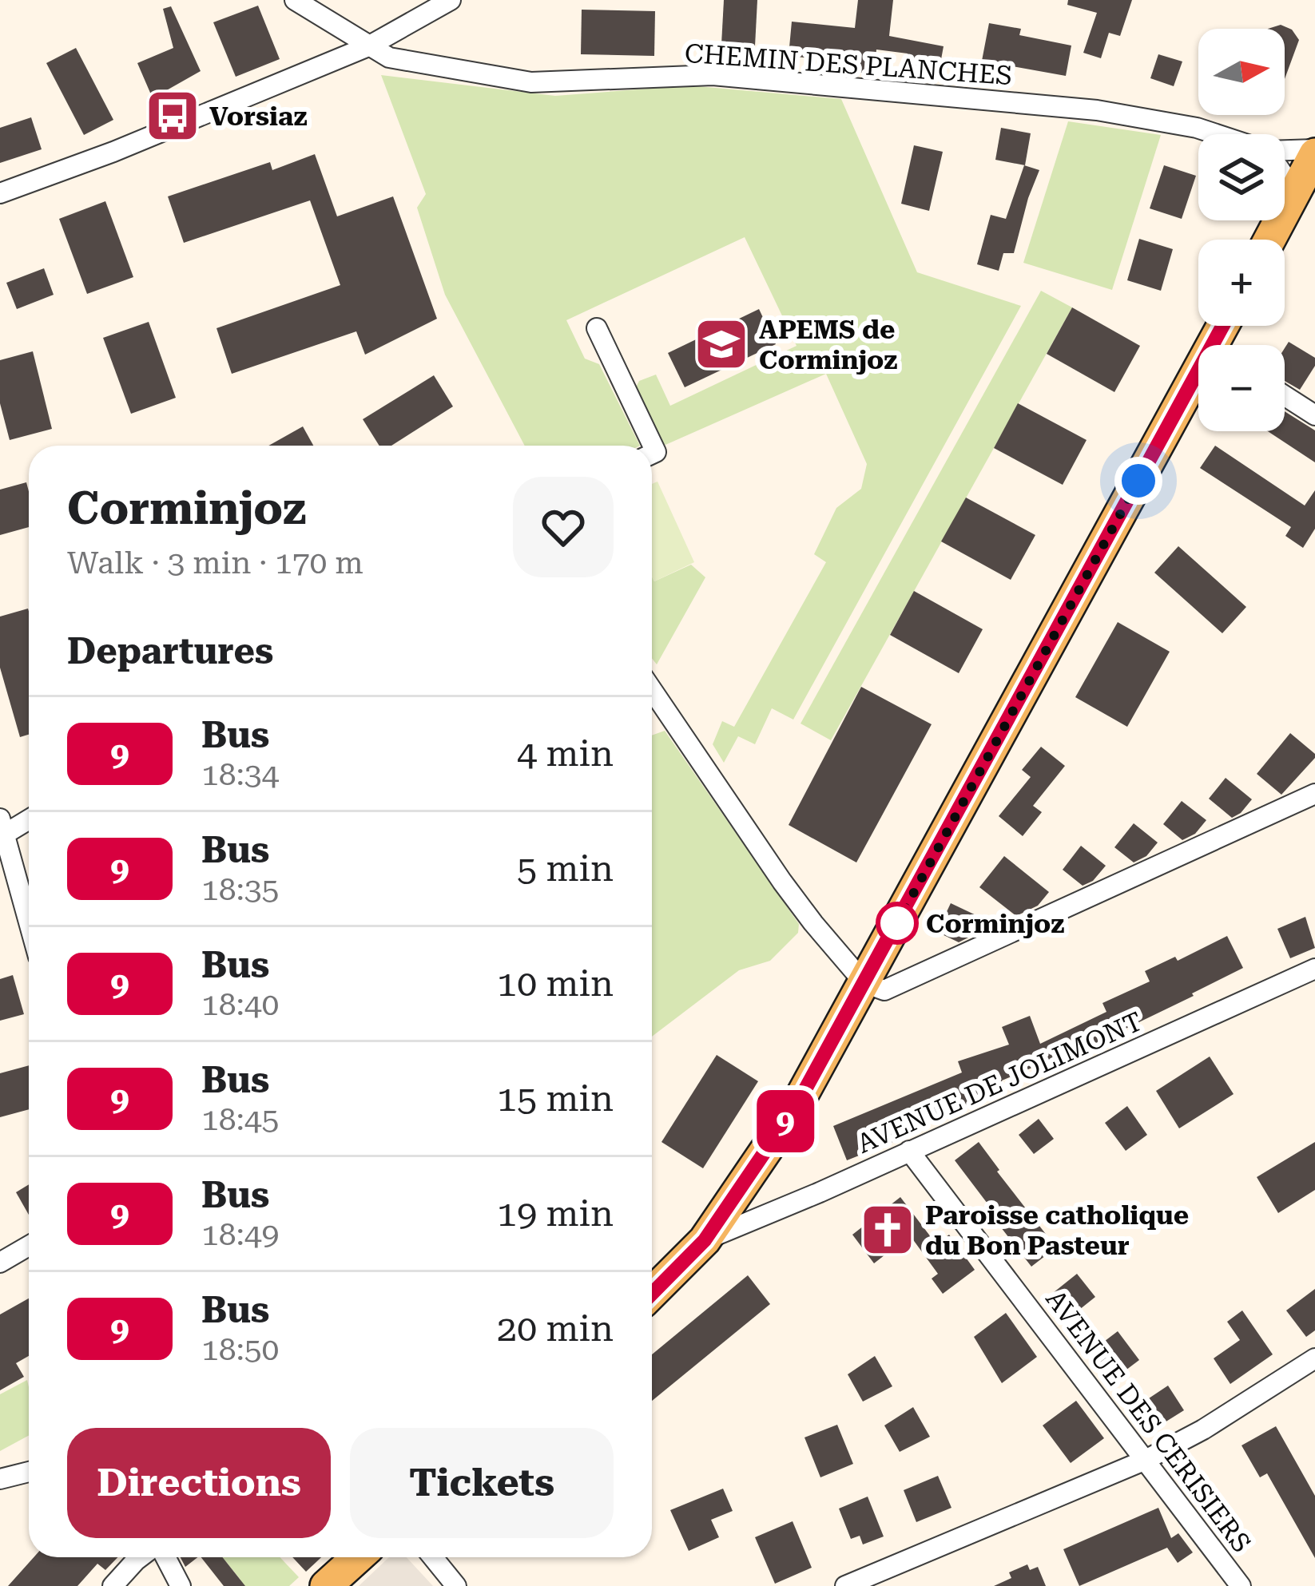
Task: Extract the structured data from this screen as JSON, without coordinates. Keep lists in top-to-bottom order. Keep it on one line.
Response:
{"streets":{"street":["CHEMIN DES PLANCHES","AVENUE DE JOLIMONT","AVENUE DES CERISIERS"]},"crossings":[["AVENUE DE JOLIMONT","AVENUE DES CERISIERS"]],"places":{"bus stop":["Vorsiaz"],"school or university":["APEMS de Corminjoz"],"other":["Corminjoz"],"church":["Paroisse catholique du Bon Pasteur"]},"lines":["bus line 9"],"north":"right","page":{"on_map":"9","map_buttons":["+","−"],"heading":[["Corminjoz","Walk · 3 min · 170 m"],"Departures"],"list":[{"mark":"9","name":"Bus","note":"18:34","value":"4 min"},{"mark":"9","name":"Bus","note":"18:35","value":"5 min"},{"mark":"9","name":"Bus","note":"18:40","value":"10 min"},{"mark":"9","name":"Bus","note":"18:45","value":"15 min"},{"mark":"9","name":"Bus","note":"18:49","value":"19 min"},{"mark":"9","name":"Bus","note":"18:50","value":"20 min"}],"buttons":["Directions","Tickets"]}}
